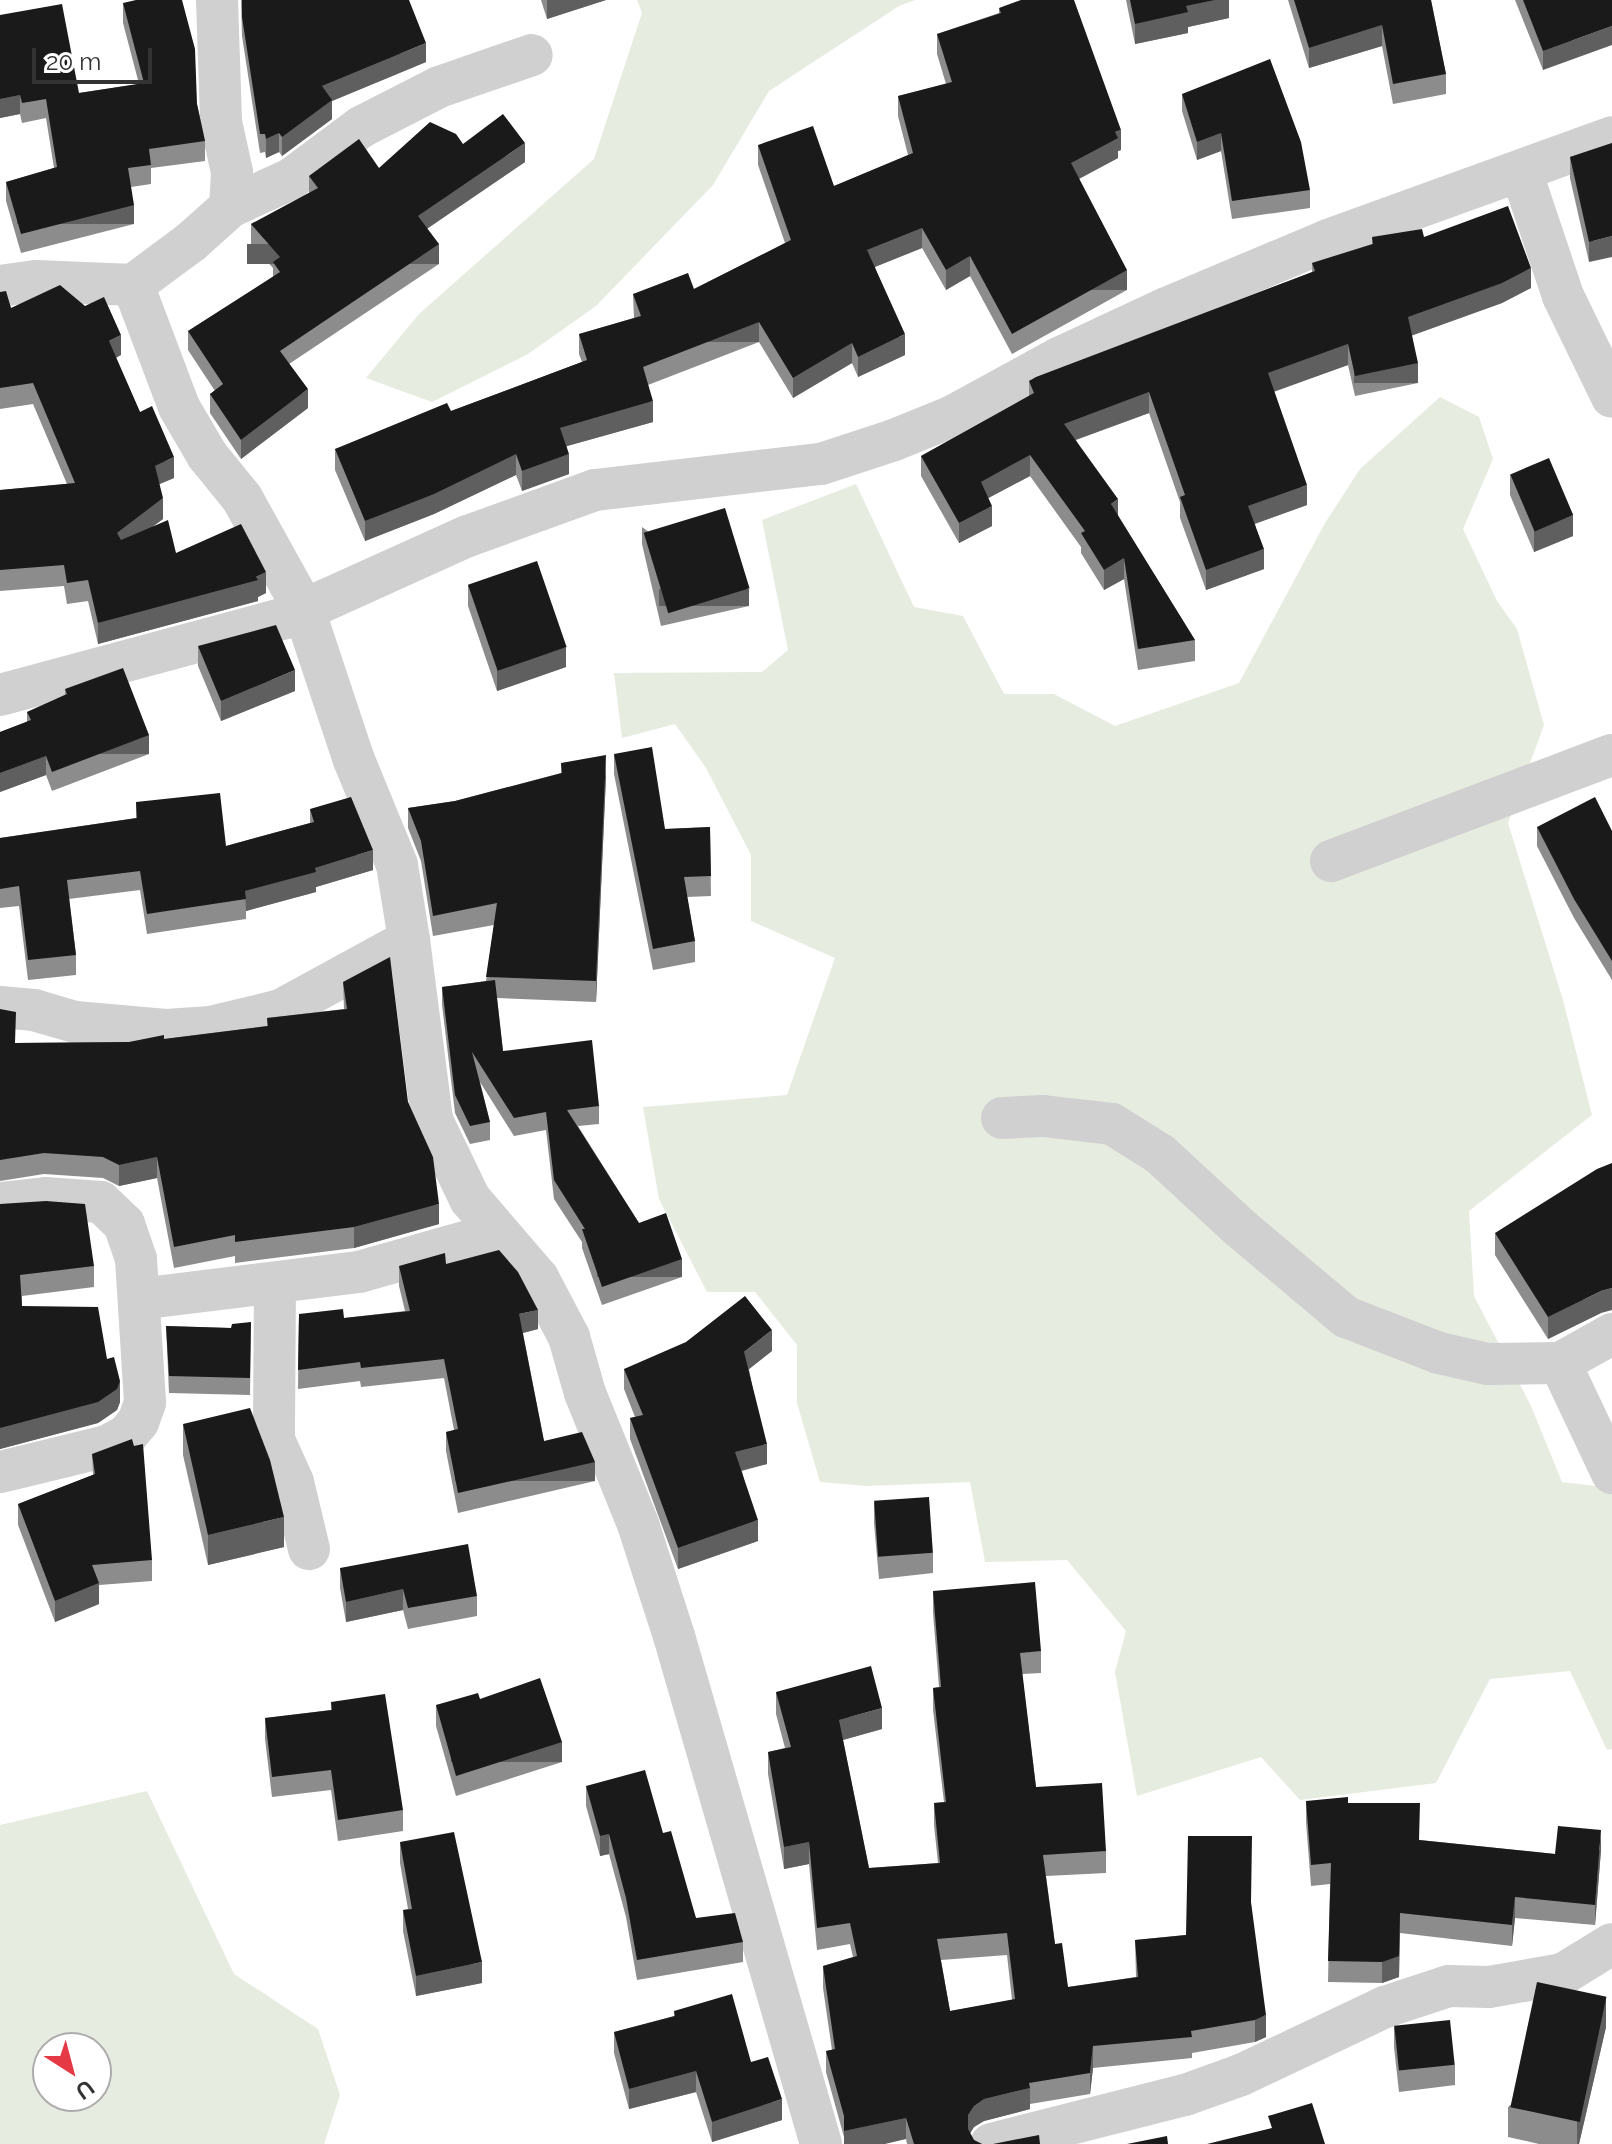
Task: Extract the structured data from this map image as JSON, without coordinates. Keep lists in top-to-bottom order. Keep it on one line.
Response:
{"scale_bar":"20 m","north":"bottom right"}
